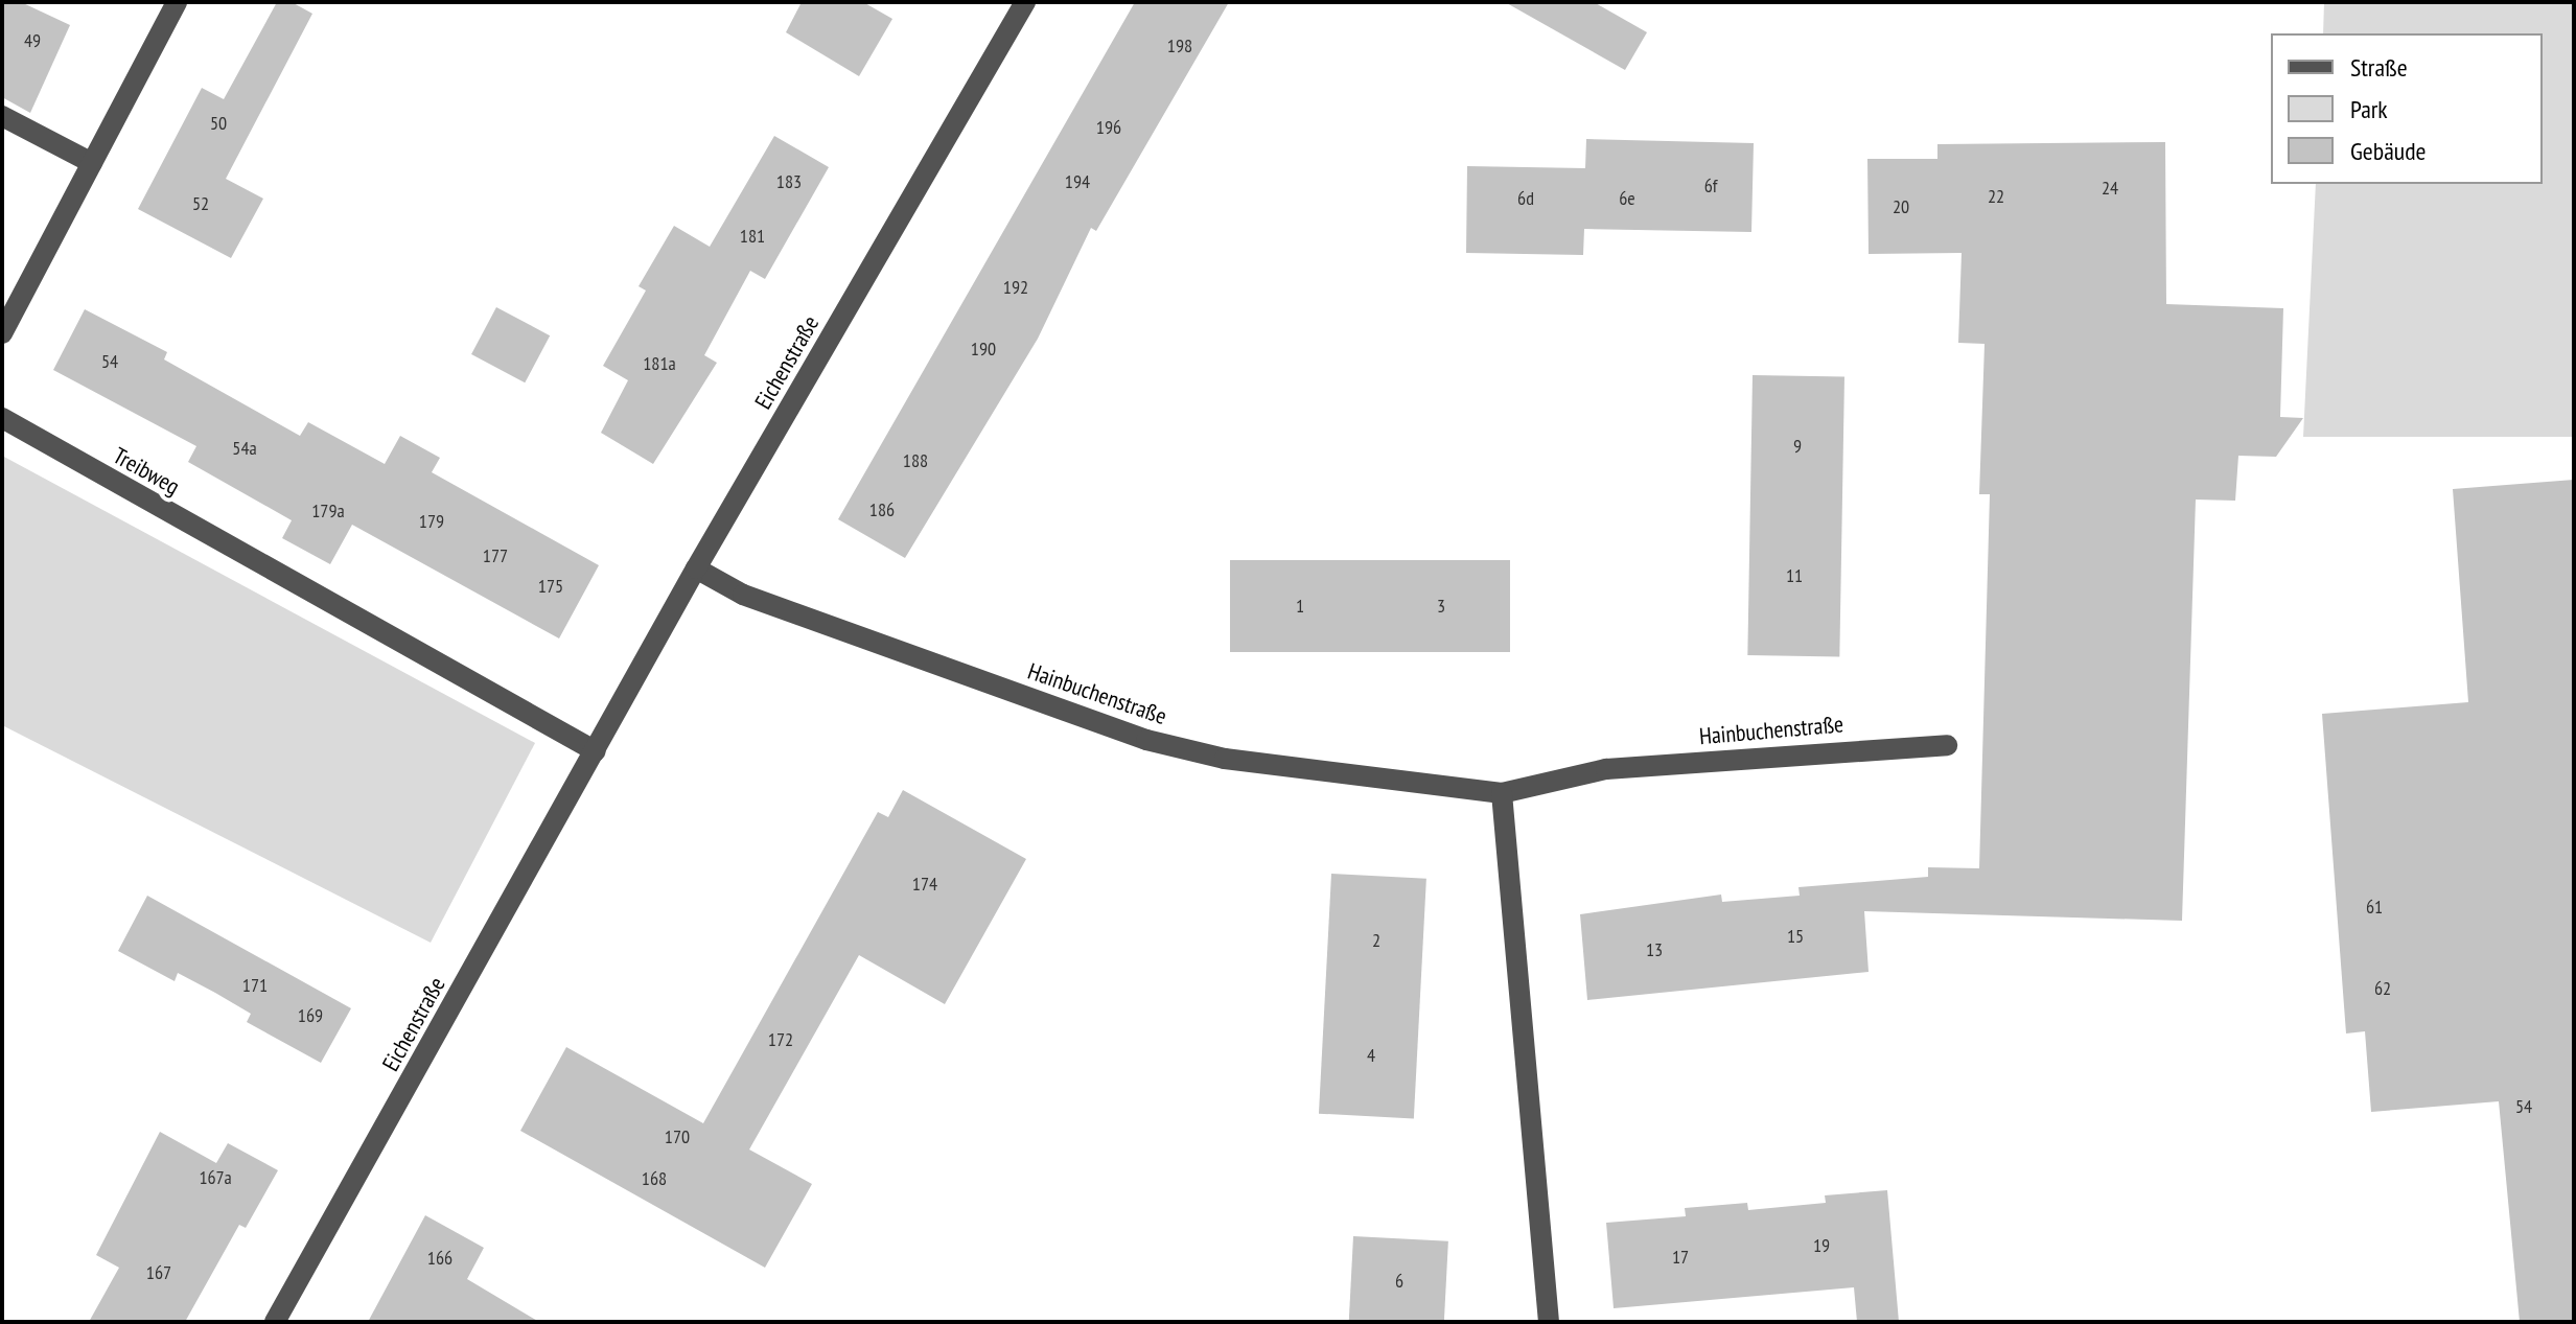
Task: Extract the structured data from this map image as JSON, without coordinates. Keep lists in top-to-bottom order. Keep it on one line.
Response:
{"streets":{"street":["Eichenstraße","Treibweg","Hainbuchenstraße"]},"crossings":[["Eichenstraße","Treibweg"],["Eichenstraße","Hainbuchenstraße"]],"house_numbers":["49","198","50","196","183","194","6f","24","22","6d","6e","52","20","181","192","190","54","181a","9","54a","188","186","179a","179","177","11","175","1","3","174","61","15","2","13","171","62","169","172","4","54","170","167a","168","19","17","166","167","6"],"legend":["Straße","Park","Gebäude"]}
